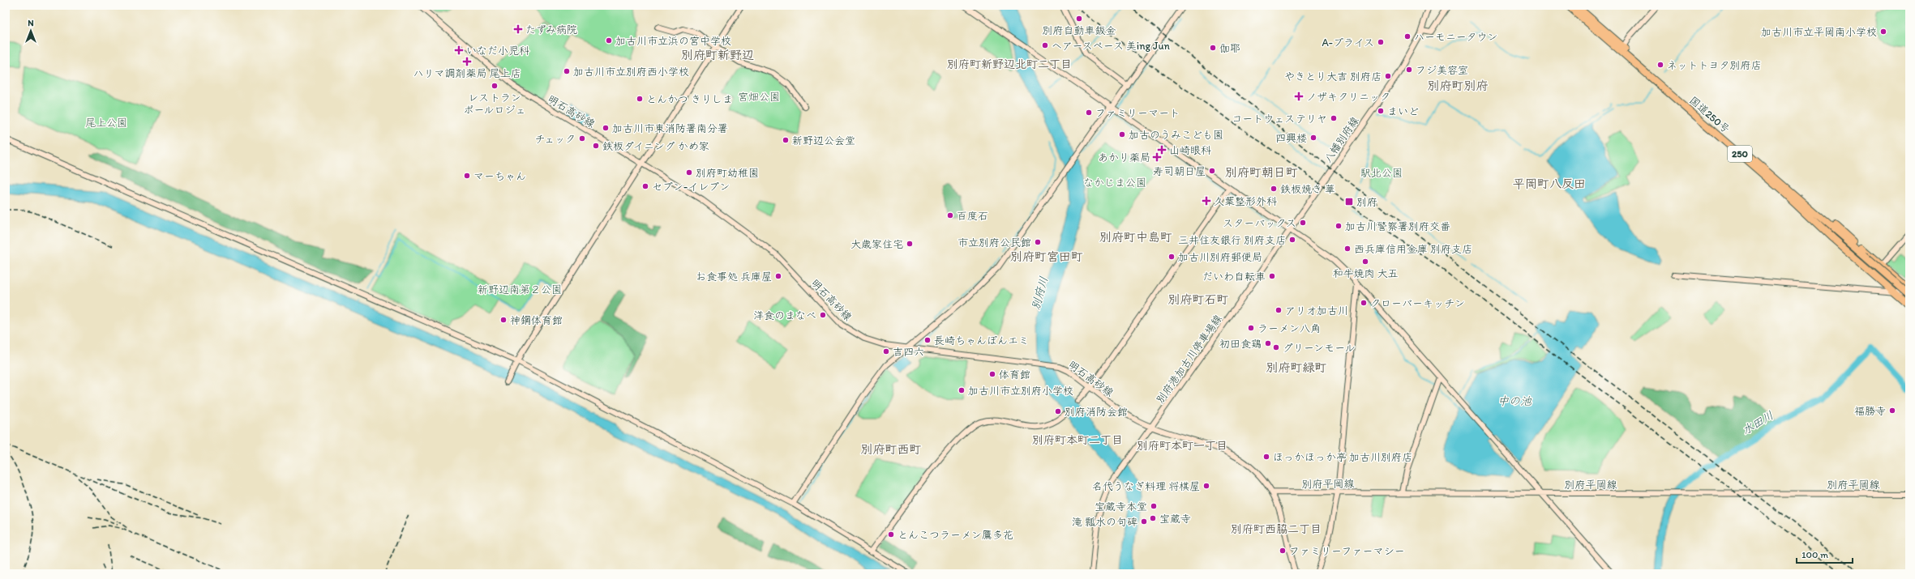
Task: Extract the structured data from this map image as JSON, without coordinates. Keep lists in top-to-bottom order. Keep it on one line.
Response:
{"streets":{"highway":["国道250号","250"],"street":["明石高砂線","八幡別府線","別府港加古川停車場線","別府平岡線"]},"crossings":[["明石高砂線","別府港加古川停車場線"],["明石高砂線","別府平岡線"],["国道250号","250"],["八幡別府線","別府港加古川停車場線"]],"districts":["別府町新野辺","別府町新野辺北町二丁目","別府町別府","別府町朝日町","平岡町八反田","別府町中島町","別府町宮田町","別府町石町","別府町緑町","別府町本町二丁目","別府町本町一丁目","別府町西町","別府町西脇二丁目"],"water":["別府川","中の池","水田川"],"parks":["宮畑公園","尾上公園","駅北公園","なかじま公園","新野辺南第２公園"],"places":{"other":["別府自動車鈑金","加古川市立平岡南小学校","ハーモニータウン","加古川市立浜の宮中学校","A-プライス","ヘアースペース 美ing Jun","伽耶","ネットトヨタ別府店","フジ美容室","加古川市立別府西小学校","やきとり大吉 別府店","レストラン ポールロジェ","とんかつ きりしま","まいど","ファミリーマート","コートウェステリヤ","加古川市東消防署南分署","加古のうみこども園","四興楼","チェック","新野辺公会堂","鉄板ダイニング かめ家","寿司朝日屋","別府町幼稚園","マーちゃん","セブン-イレブン","鉄板焼き 華","百度石","スターバックス","加古川警察署別府交番","三井住友銀行 別府支店","市立別府公民館","大歳家住宅","西兵庫信用金庫 別府支店","加古川別府郵便局","和牛焼肉 大五","お食事処 兵庫屋","だいわ自転車","クローバーキッチン","アリオ加古川","洋食のまなべ","神鋼体育館","ラーメン八角","長崎ちゃんぽんエミ","初田食鶏","グリーンモール","吉四六","体育館","加古川市立別府小学校","福勝寺","別府消防会館","ほっかほっか亭 加古川別府店","名代うなぎ料理 将棋屋","宝蔵寺本堂","宝蔵寺","滝 瓢水の句碑","とんこつラーメン鷹多花","ファミリーファーマシー"],"health":["たずみ病院","いなだ小児科","ハリマ調剤薬局 尾上店","ノザキクリニック","山崎眼科","あかり薬局","久葉整形外科"],"transit":["別府"]},"scale_bar":"100 m","north":"top"}
